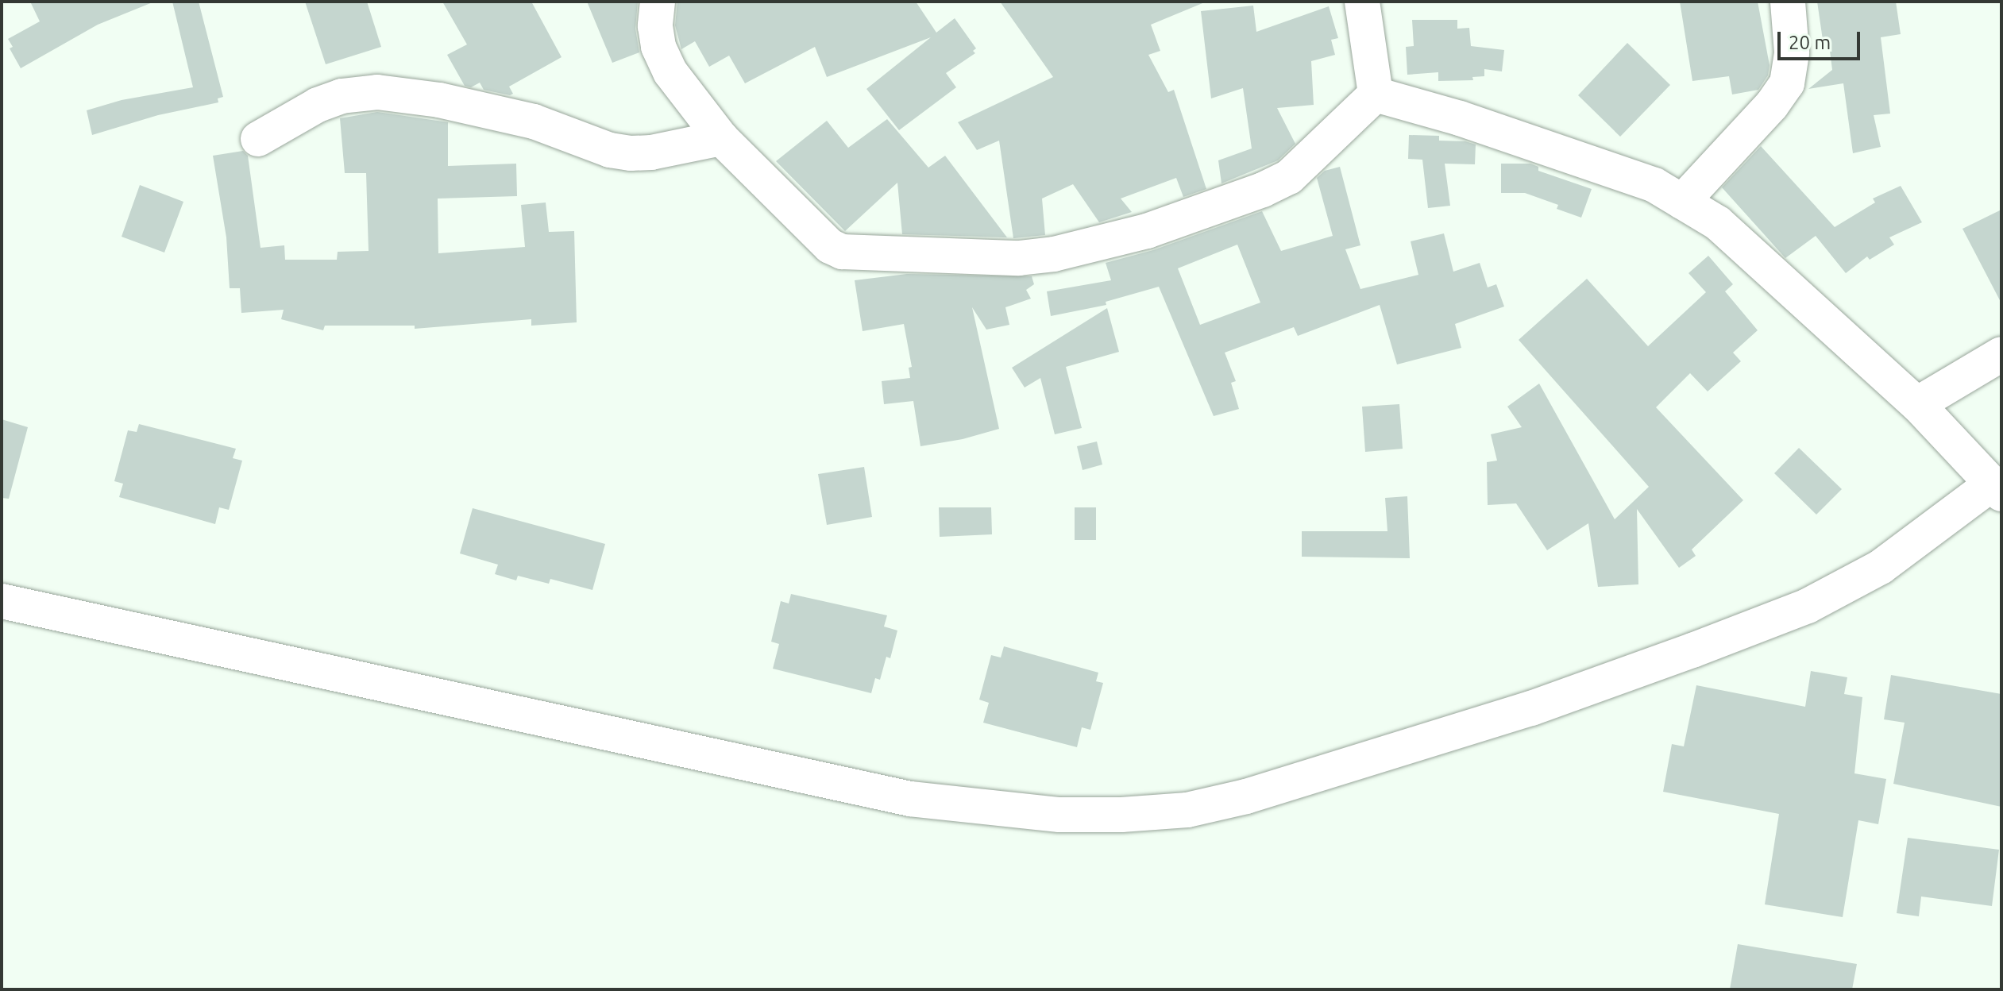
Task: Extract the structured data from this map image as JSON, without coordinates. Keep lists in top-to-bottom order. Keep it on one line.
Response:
{"scale_bar":"20 m"}
